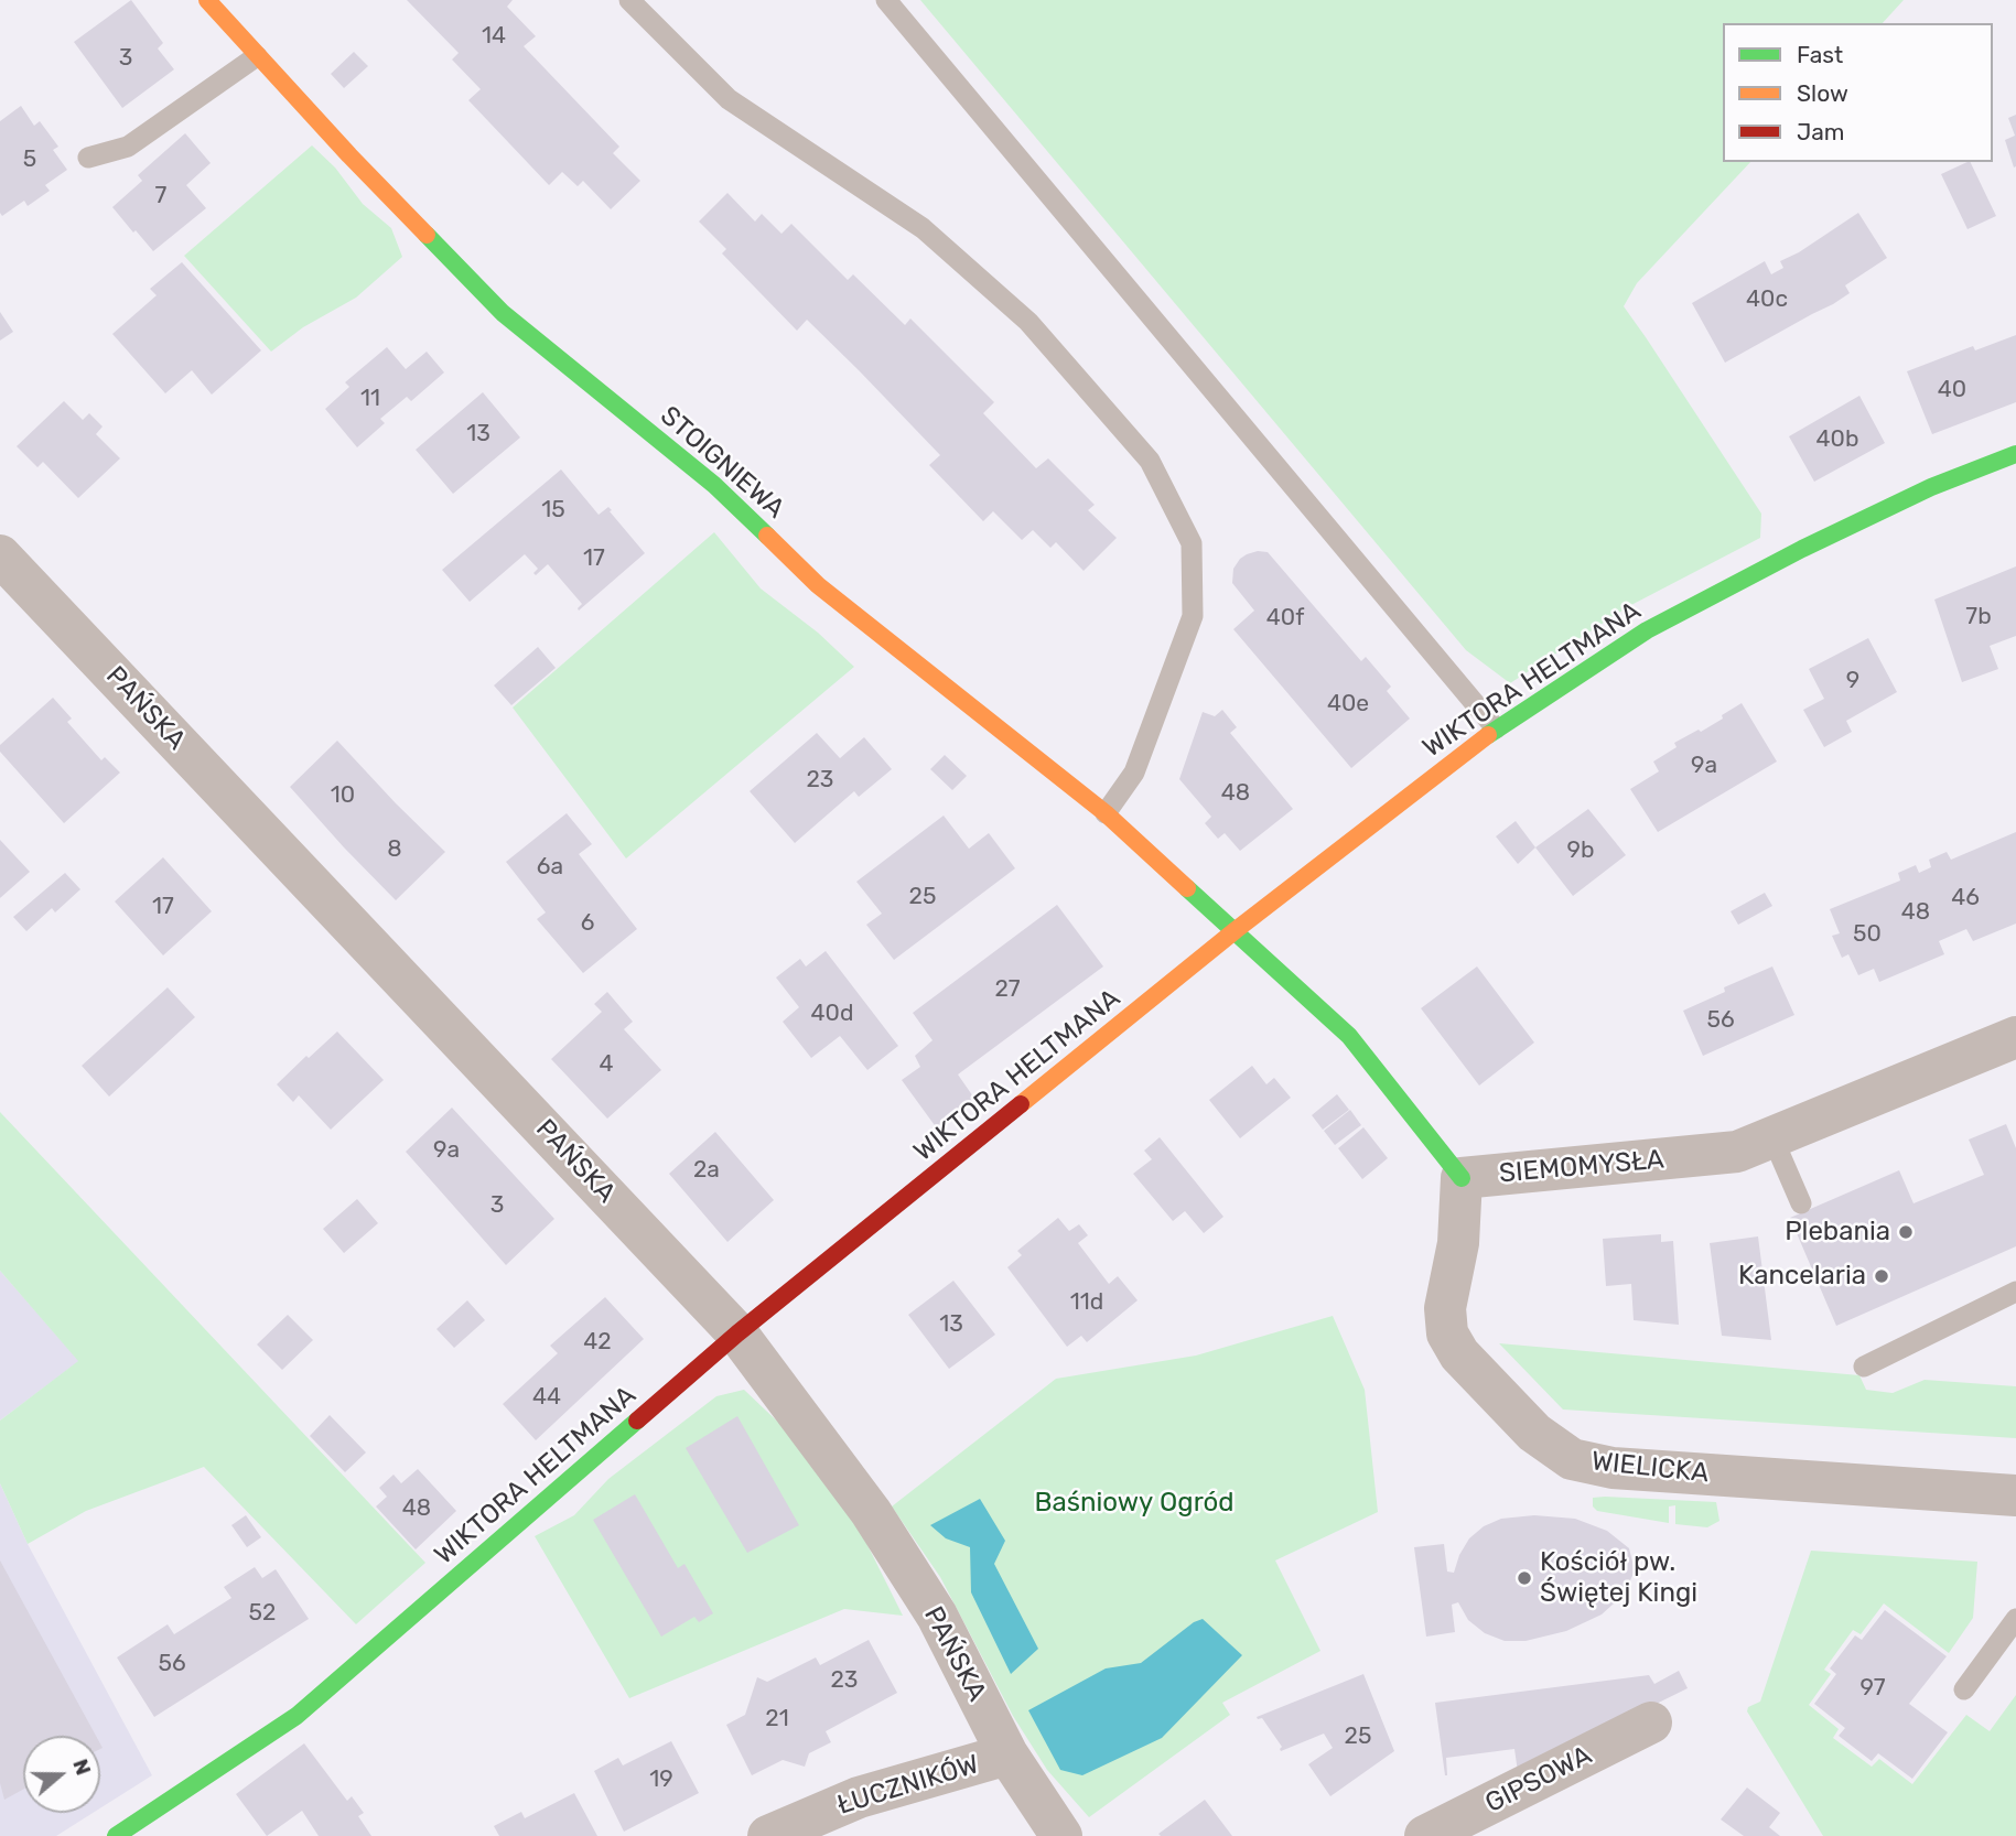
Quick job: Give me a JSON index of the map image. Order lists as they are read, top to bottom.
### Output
{
  "streets": {
    "street": [
      "STOIGNIEWA",
      "WIKTORA HELTMANA",
      "PAŃSKA",
      "SIEMOMYSŁA",
      "WIELICKA",
      "GIPSOWA",
      "ŁUCZNIKÓW"
    ]
  },
  "crossings": [
    ["STOIGNIEWA", "WIKTORA HELTMANA"],
    ["STOIGNIEWA", "SIEMOMYSŁA"],
    ["WIKTORA HELTMANA", "PAŃSKA"],
    ["WIKTORA HELTMANA", "SIEMOMYSŁA"],
    ["PAŃSKA", "ŁUCZNIKÓW"],
    ["SIEMOMYSŁA", "WIELICKA"]
  ],
  "parks": ["Baśniowy Ogród"],
  "places": ["Plebania", "Kancelaria", "Kościół pw. Świętej Kingi"],
  "house_numbers": [
    "14",
    "3",
    "5",
    "7",
    "40c",
    "40",
    "11",
    "13",
    "40b",
    "15",
    "17",
    "7b",
    "40f",
    "9",
    "40e",
    "9a",
    "23",
    "48",
    "10",
    "8",
    "9b",
    "6a",
    "25",
    "46",
    "17",
    "48",
    "6",
    "50",
    "27",
    "40d",
    "56",
    "4",
    "9a",
    "2a",
    "3",
    "11d",
    "13",
    "42",
    "44",
    "48",
    "52",
    "56",
    "23",
    "97",
    "21",
    "25",
    "19"
  ],
  "legend": ["Fast", "Slow", "Jam"],
  "north": "right"
}
